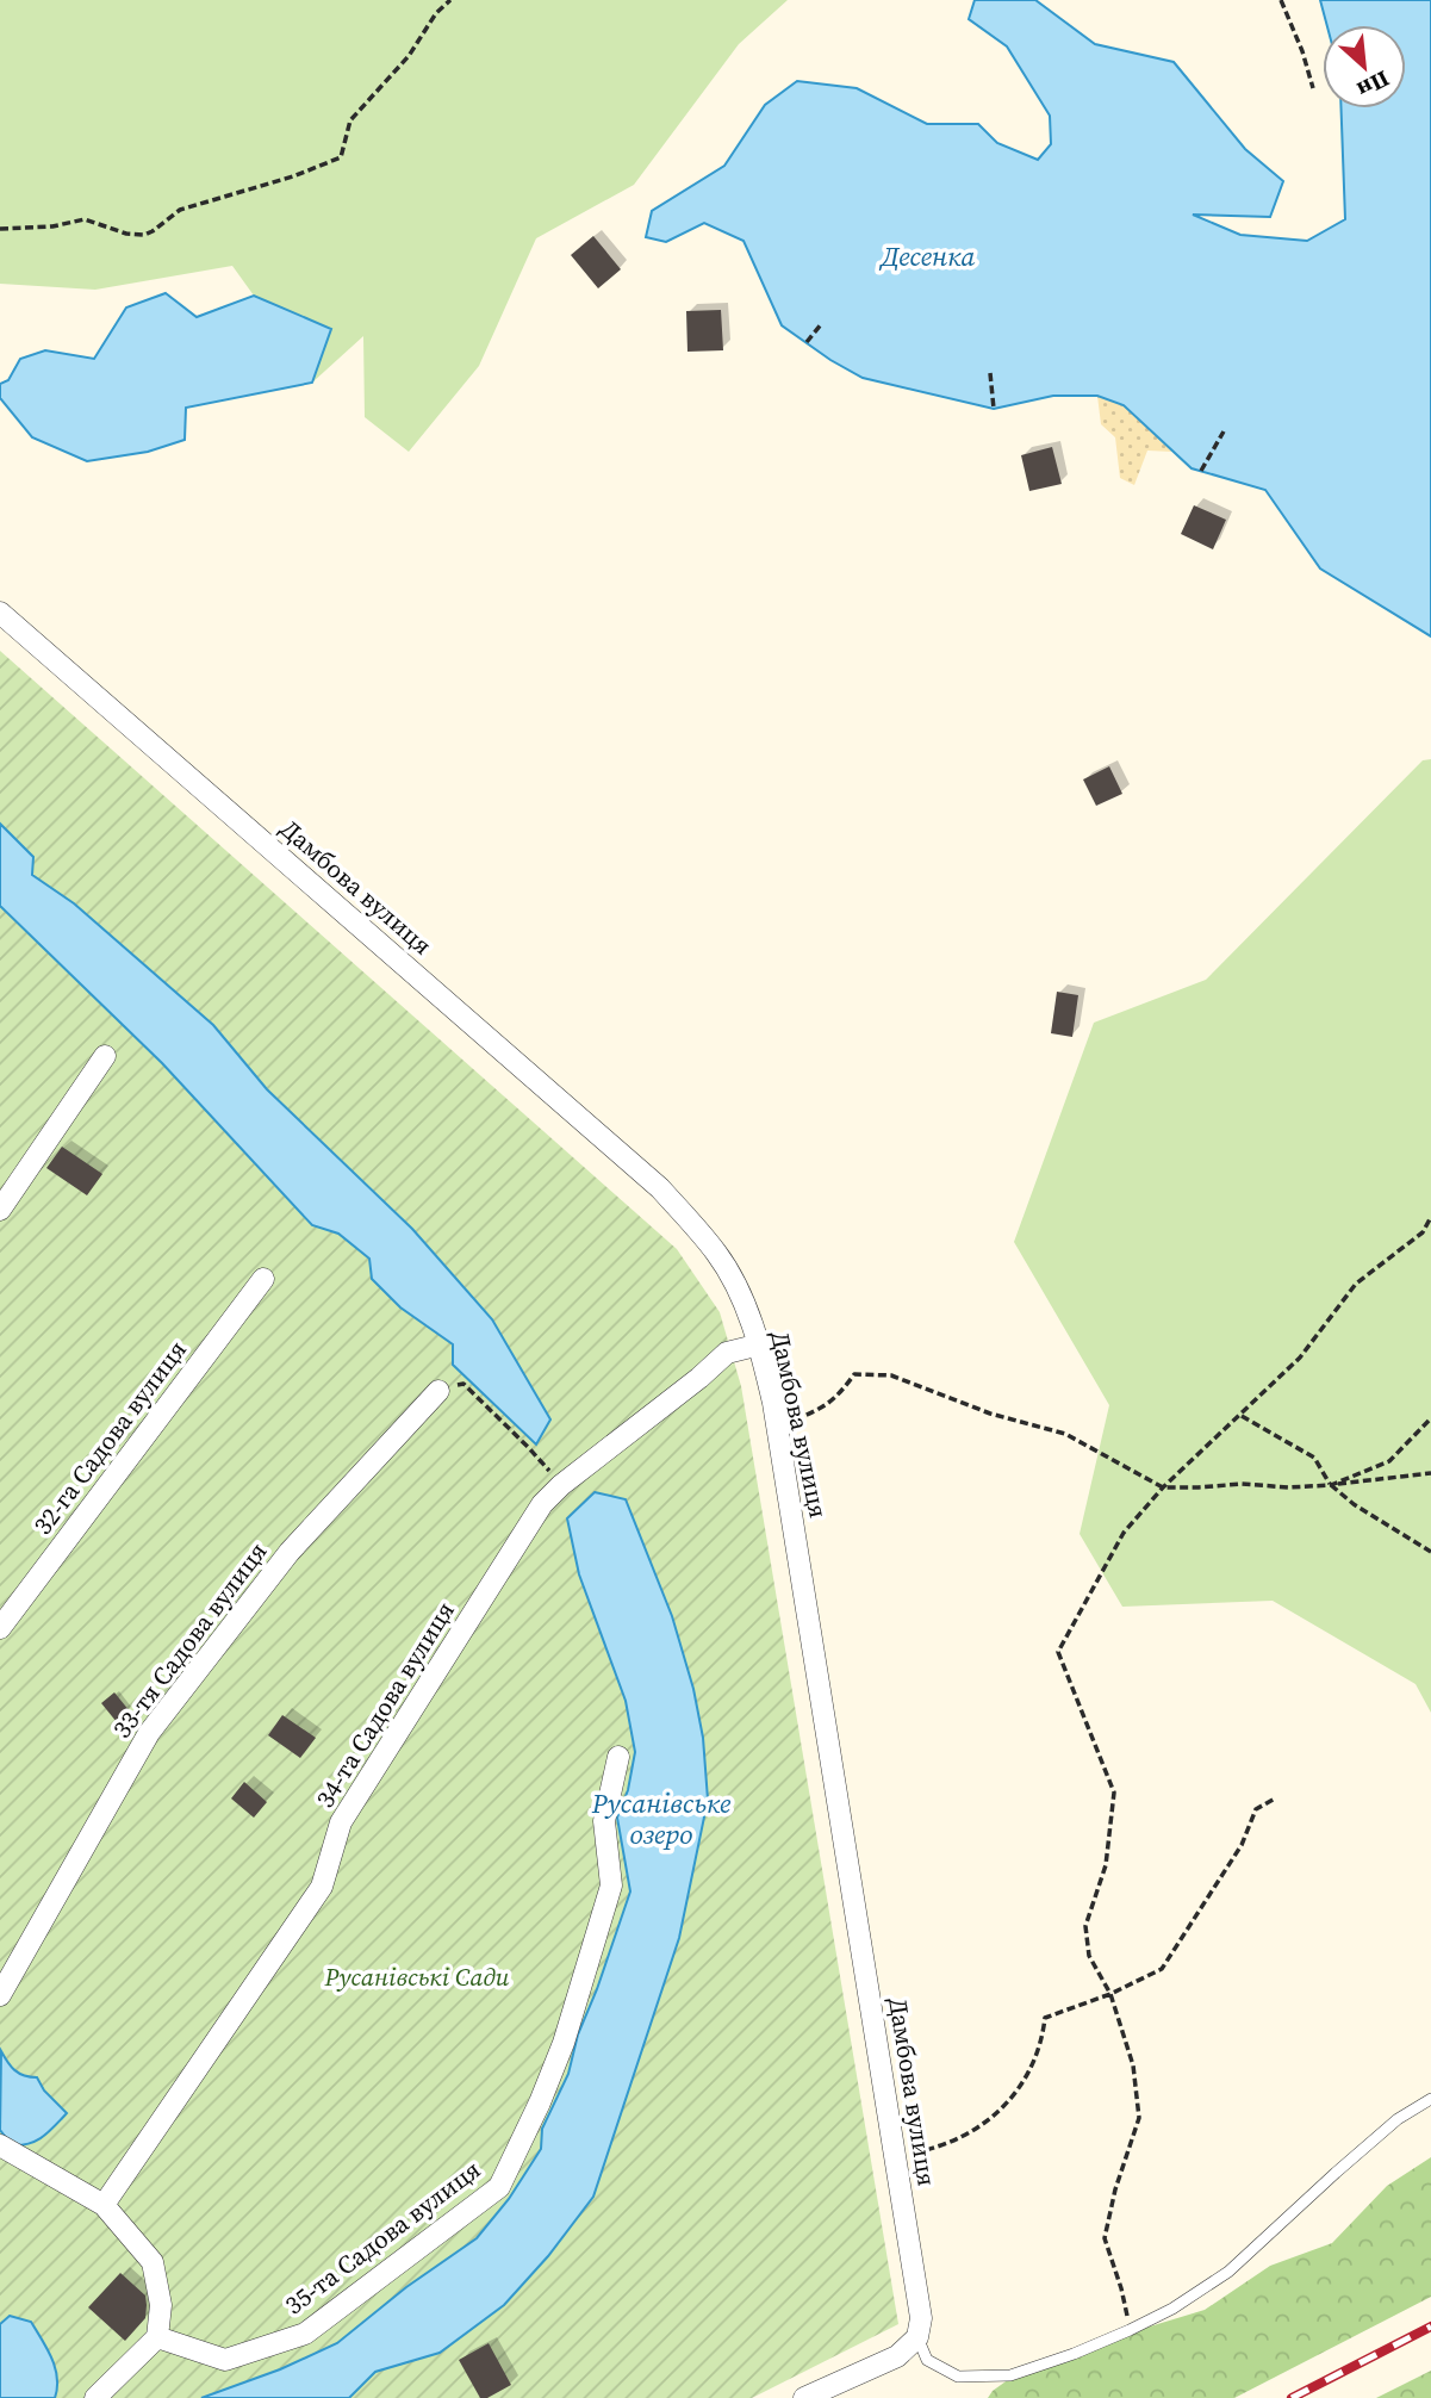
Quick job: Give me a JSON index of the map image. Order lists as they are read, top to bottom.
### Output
{
  "streets": {
    "street": [
      "Дамбова вулиця",
      "32-га Садова вулиця",
      "33-тя Садова вулиця",
      "34-та Садова вулиця",
      "35-та Садова вулиця"
    ]
  },
  "crossings": [
    ["Дамбова вулиця", "34-та Садова вулиця"]
  ],
  "water": ["Десенка", "Русанівське озеро"],
  "parks": ["Русанівські Сади"],
  "north": "bottom right"
}
